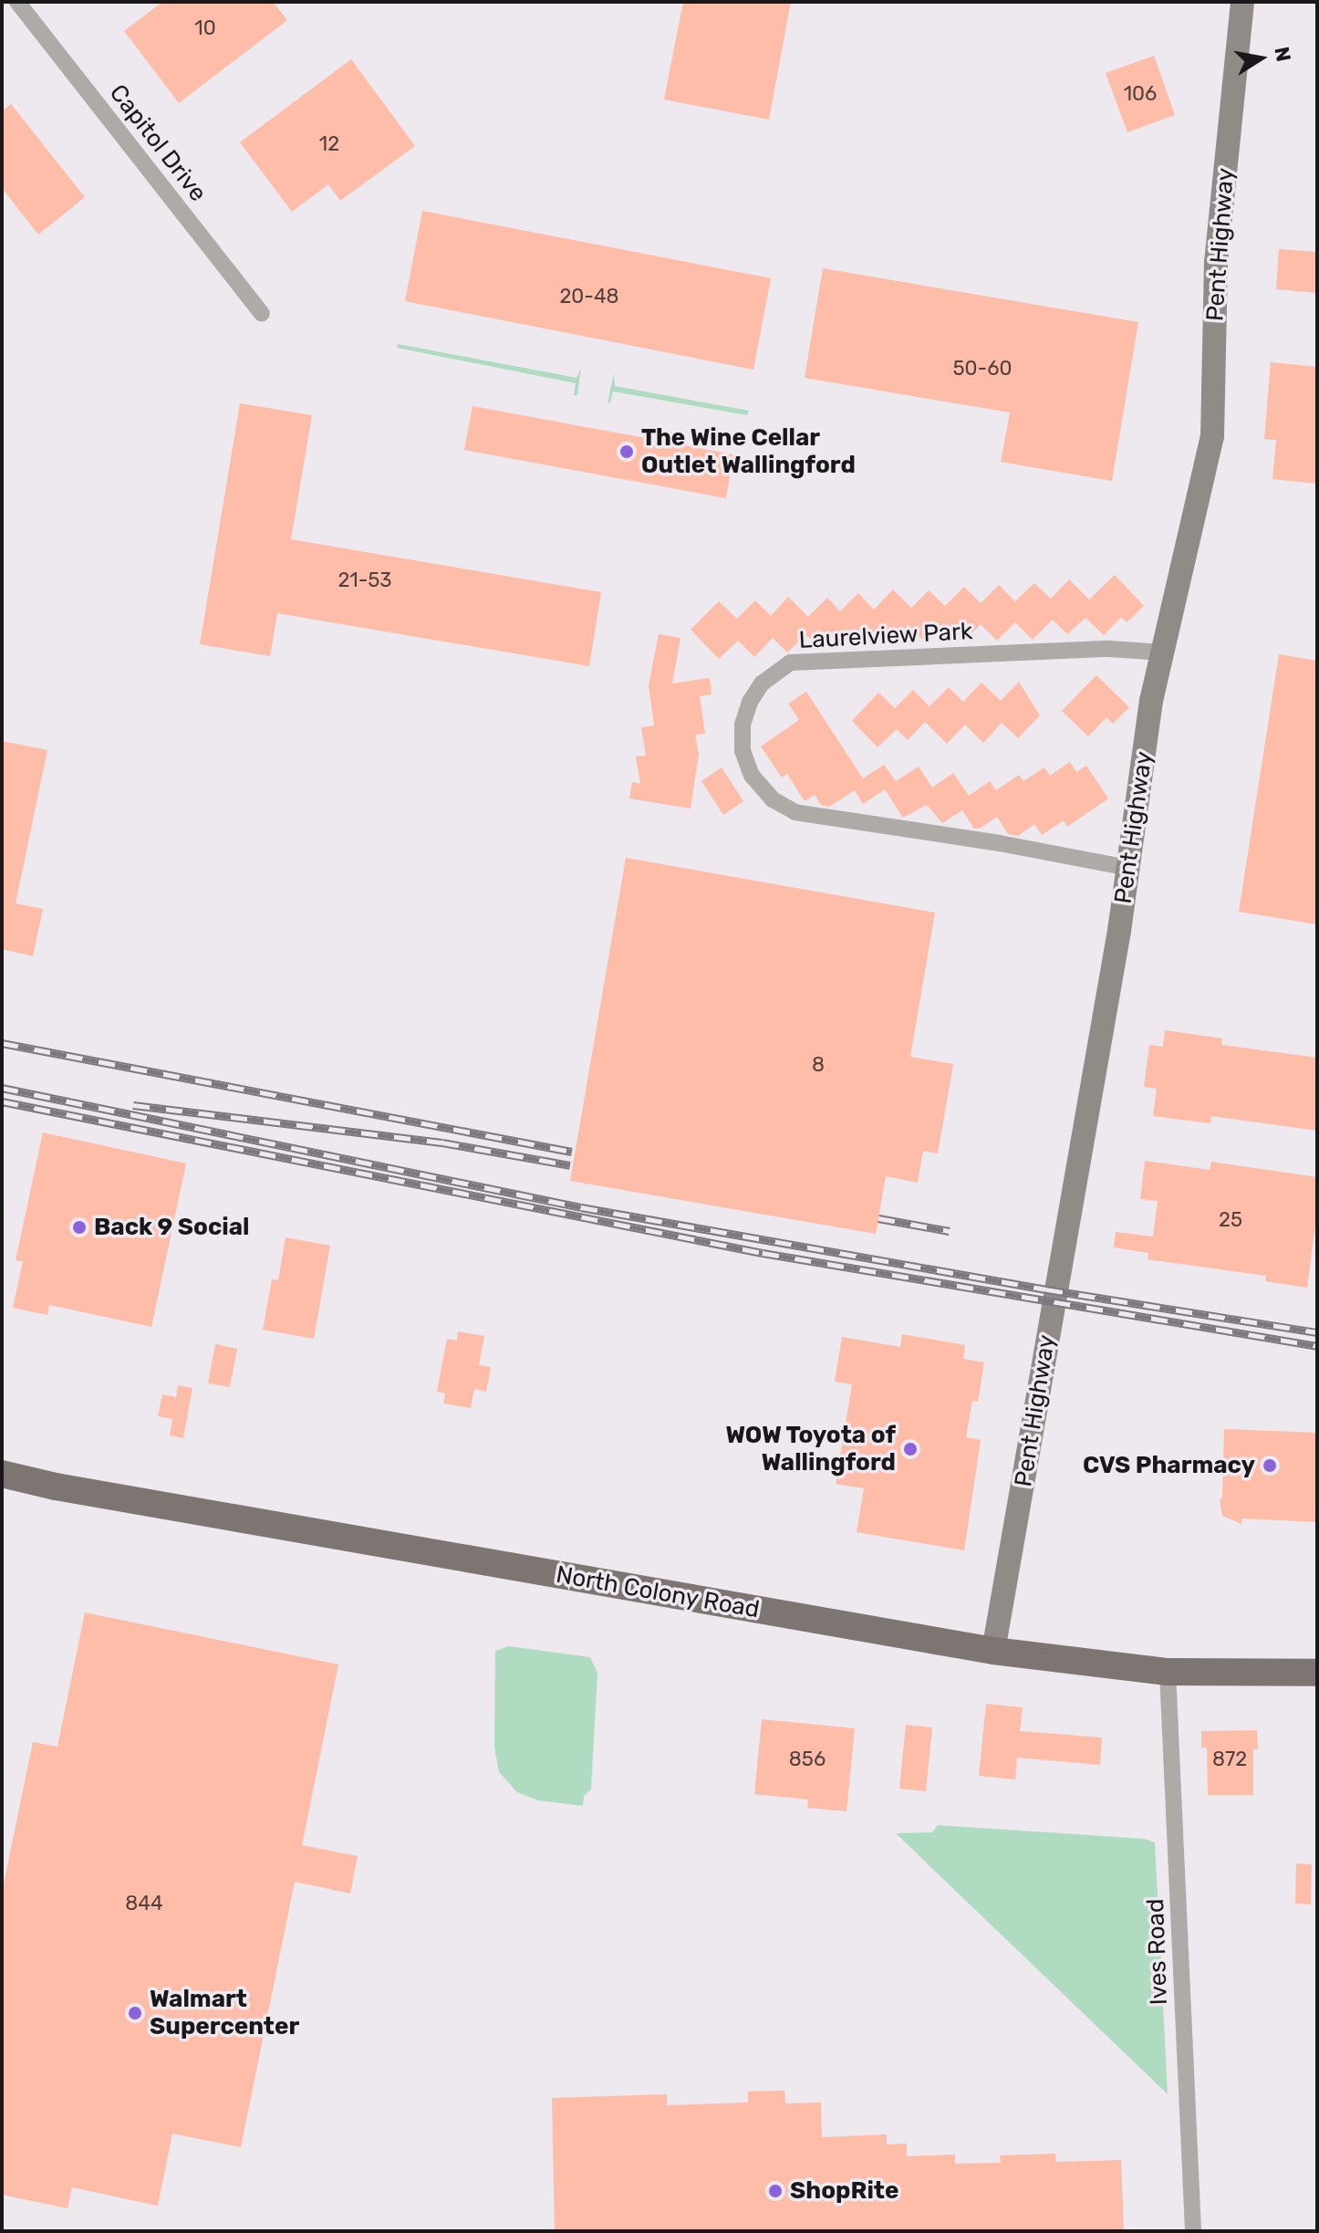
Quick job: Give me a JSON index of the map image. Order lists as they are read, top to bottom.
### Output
{
  "streets": {
    "main road": ["North Colony Road"],
    "street": [
      "Capitol Drive",
      "Pent Highway",
      "Laurelview Park",
      "Ives Road"
    ]
  },
  "crossings": [
    ["Pent Highway", "Laurelview Park"],
    ["Pent Highway", "North Colony Road"],
    ["North Colony Road", "Ives Road"]
  ],
  "places": [
    "The Wine Cellar Outlet Wallingford",
    "Back 9 Social",
    "WOW Toyota of Wallingford",
    "CVS Pharmacy",
    "Walmart Supercenter",
    "ShopRite"
  ],
  "house_numbers": [
    "10",
    "106",
    "12",
    "20-48",
    "50-60",
    "21-53",
    "8",
    "25",
    "856",
    "872",
    "844"
  ],
  "north": "right"
}
